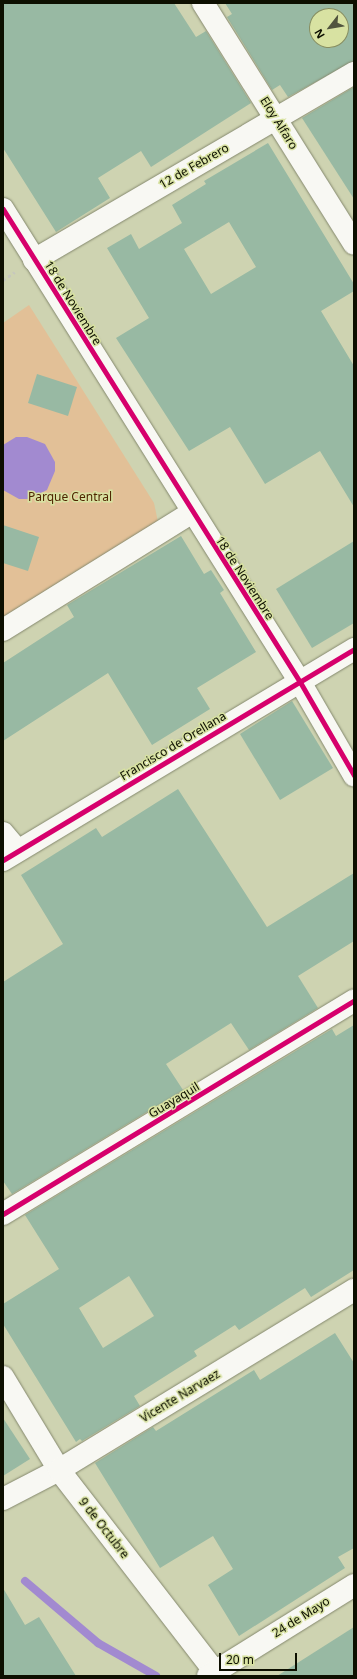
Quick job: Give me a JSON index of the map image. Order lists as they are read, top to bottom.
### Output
{
  "streets": {
    "street": [
      "Eloy Alfaro",
      "12 de Febrero",
      "18 de Noviembre",
      "Francisco de Orellana",
      "Guayaquil",
      "Vicente Narvaez",
      "9 de Octubre",
      "24 de Mayo"
    ]
  },
  "crossings": [
    ["Eloy Alfaro", "12 de Febrero"],
    ["12 de Febrero", "18 de Noviembre"],
    ["18 de Noviembre", "Francisco de Orellana"],
    ["Vicente Narvaez", "9 de Octubre"],
    ["9 de Octubre", "24 de Mayo"]
  ],
  "parks": ["Parque Central"],
  "scale_bar": "20 m",
  "north": "bottom left"
}
